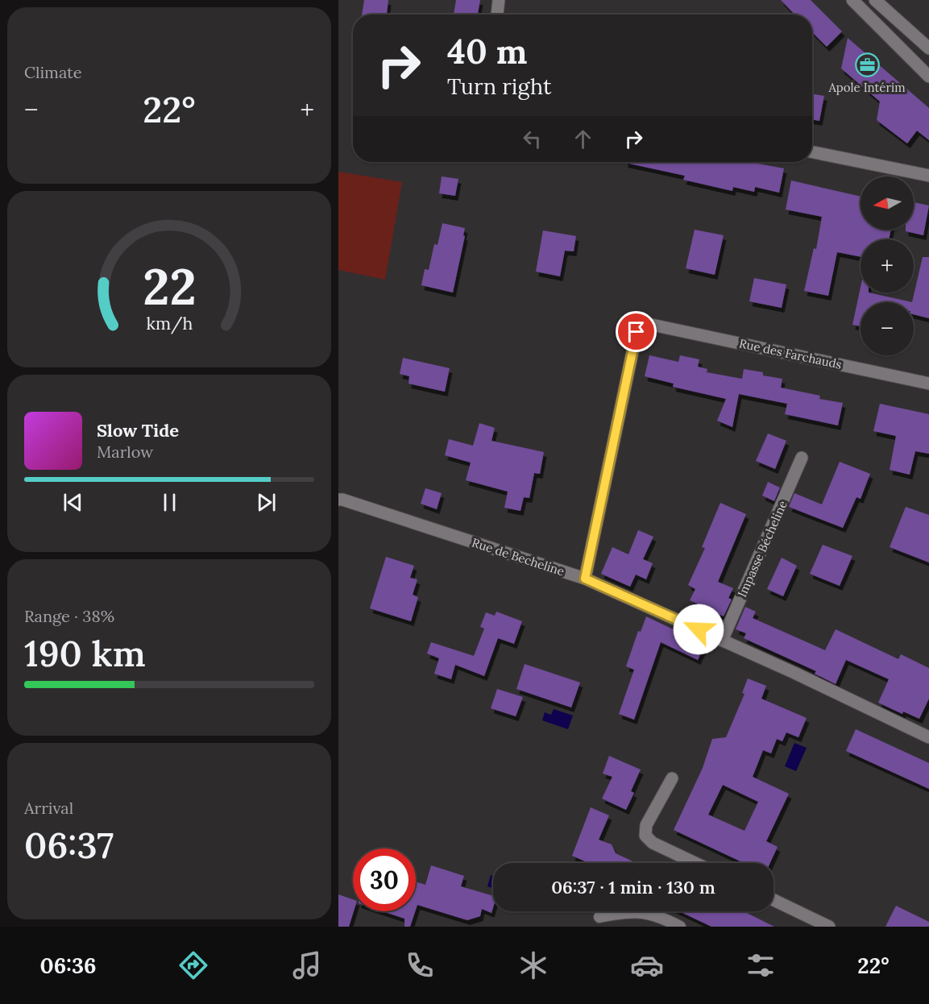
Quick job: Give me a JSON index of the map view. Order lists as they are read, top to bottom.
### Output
{
  "streets": {
    "street": ["Rue des Farchauds", "Impasse Bécheline", "Rue de Becheline"]
  },
  "crossings": [
    ["Impasse Bécheline", "Rue de Becheline"]
  ],
  "places": {
    "office": ["Apole Intérim"]
  },
  "north": "left",
  "page": {
    "tile": [
      "Climate",
      ["Range · 38%", "190 km"],
      ["Arrival", "06:37"]
    ],
    "turn": ["40 m", "Turn right"],
    "heat": ["−", "22°", "+"],
    "map_buttons": ["+", "−"],
    "song": ["Slow Tide", "Marlow"],
    "limit": "30",
    "trip": "06:37 · 1 min · 130 m",
    "tabs": ["06:36", "22°"],
    "gauge": ["22", "km/h"]
  }
}
